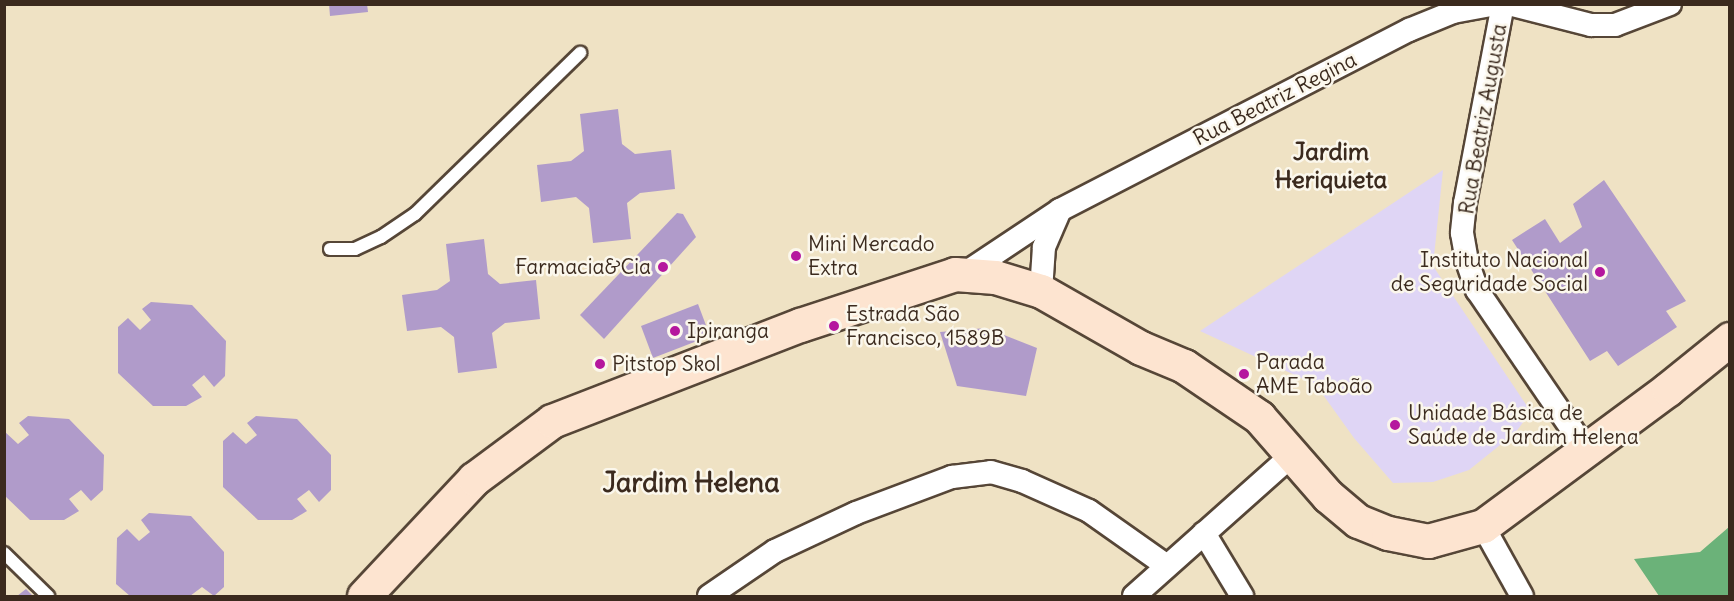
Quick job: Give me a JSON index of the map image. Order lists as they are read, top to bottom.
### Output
{
  "streets": {
    "street": ["Rua Beatriz Regina", "Rua Beatriz Augusta"]
  },
  "districts": ["Jardim Heriquieta", "Jardim Helena"],
  "places": [
    "Mini Mercado Extra",
    "Farmacia&Cia",
    "Instituto Nacional de Seguridade Social",
    "Estrada São Francisco, 1589B",
    "Ipiranga",
    "Pitstop Skol",
    "Parada AME Taboão",
    "Unidade Básica de Saúde de Jardim Helena"
  ]
}
